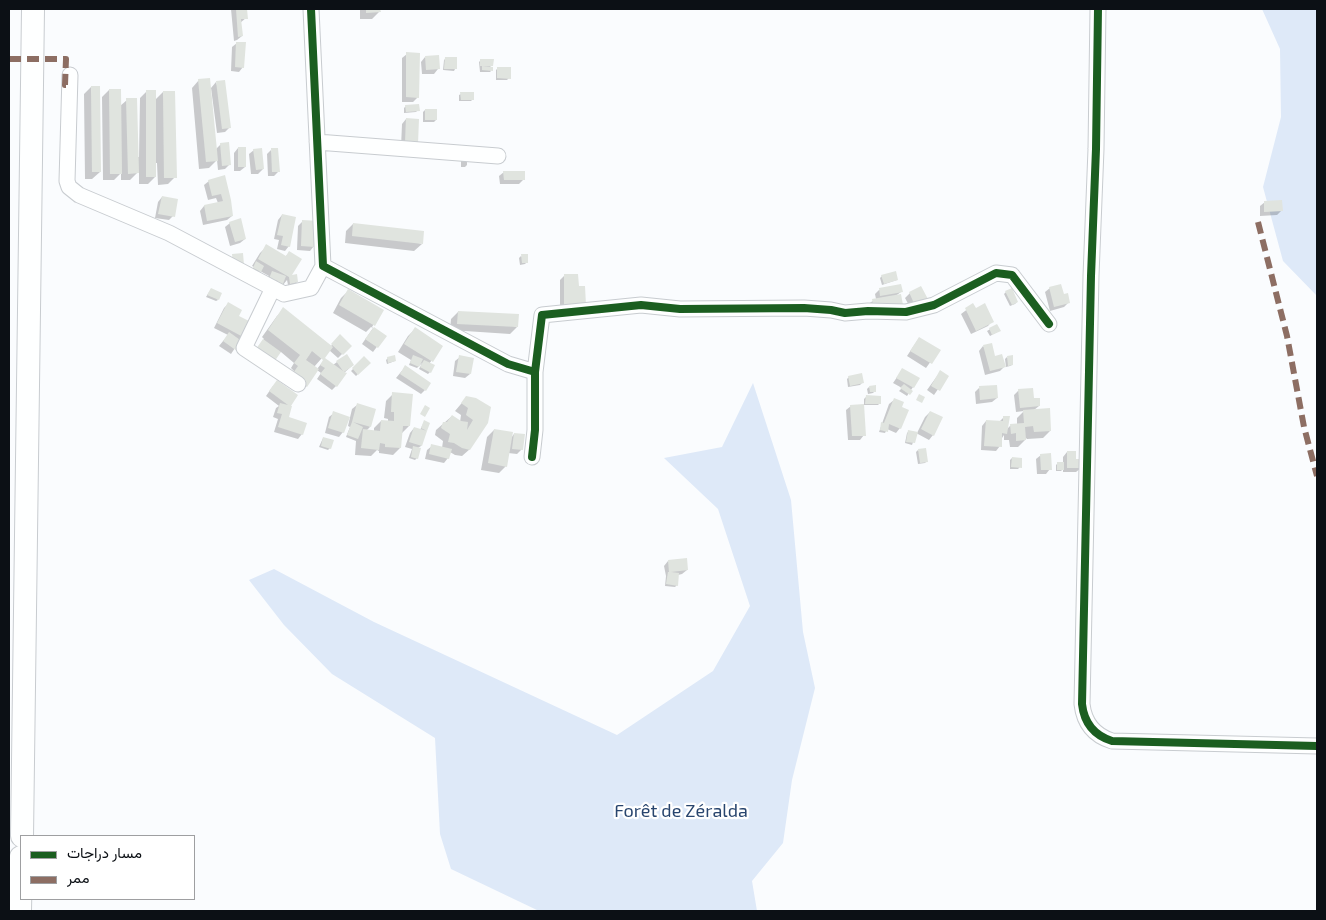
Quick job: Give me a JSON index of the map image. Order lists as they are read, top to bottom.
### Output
{
  "parks": ["Forêt de Zéralda"],
  "legend": ["مسار دراجات", "ممر"]
}
